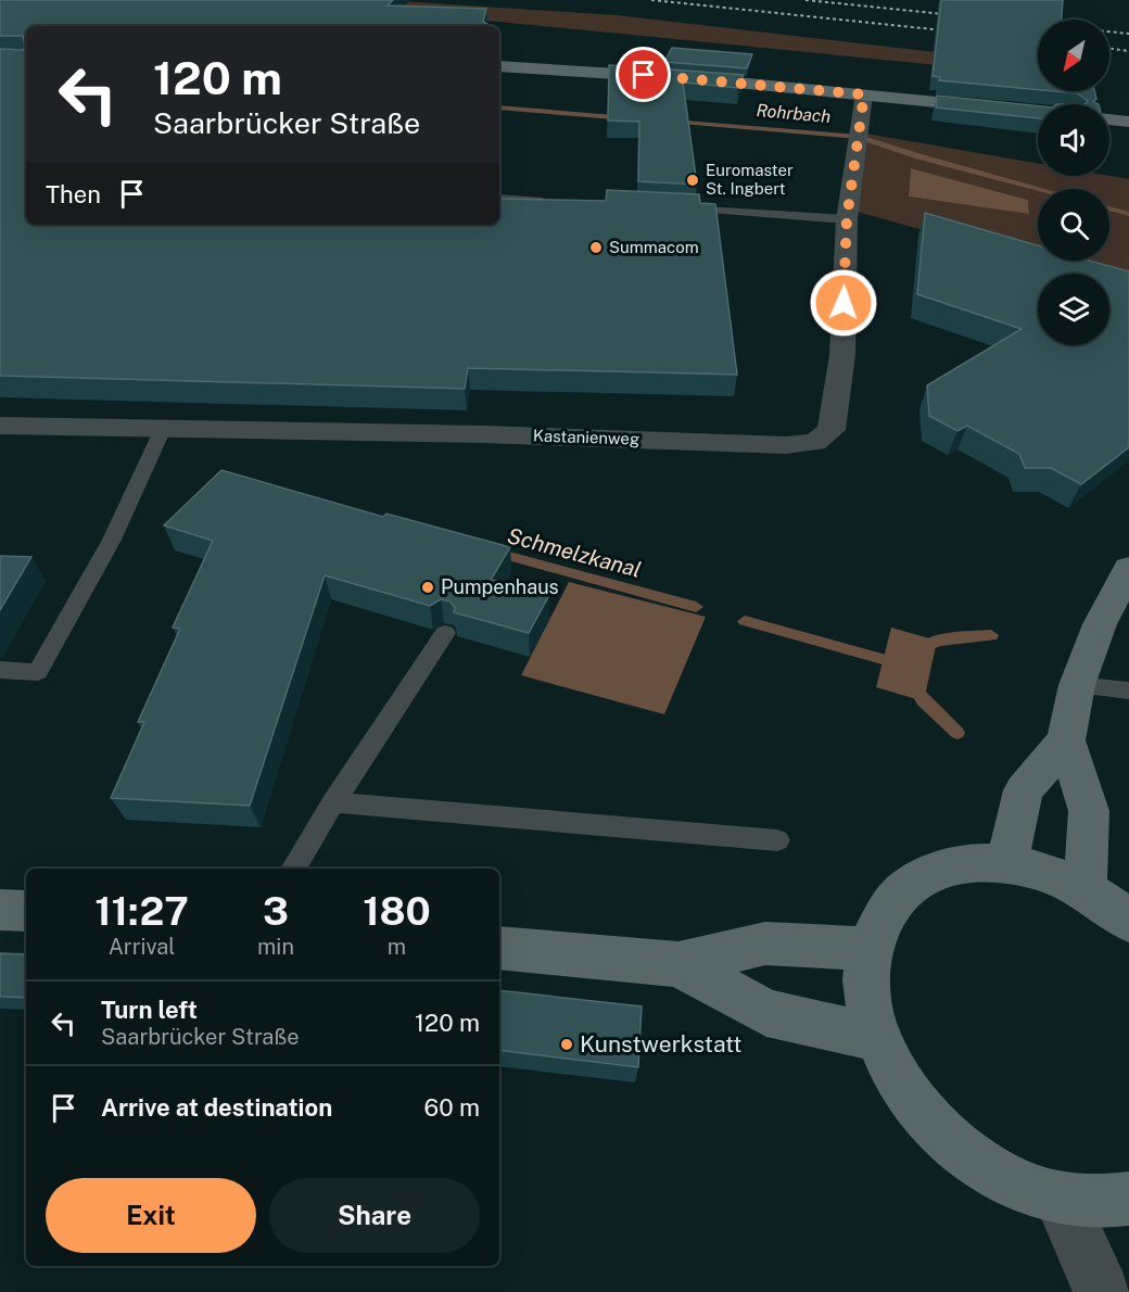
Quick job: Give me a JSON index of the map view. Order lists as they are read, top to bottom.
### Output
{
  "streets": {
    "street": ["Kastanienweg"]
  },
  "water": ["Rohrbach", "Schmelzkanal"],
  "places": [
    "Euromaster St. Ingbert",
    "Summacom",
    "Pumpenhaus",
    "Kunstwerkstatt"
  ],
  "north": "bottom left",
  "page": {
    "turn": ["120 m", "Saarbrücker Straße"],
    "then": "Then",
    "eta": [
      "11:27",
      "Arrival",
      "3",
      "min",
      "180",
      "m"
    ],
    "list": [
      {
        "name": "Turn left",
        "note": "Saarbrücker Straße",
        "value": "120 m"
      },
      {
        "name": "Arrive at destination",
        "value": "60 m"
      }
    ],
    "buttons": ["Exit", "Share"]
  }
}
